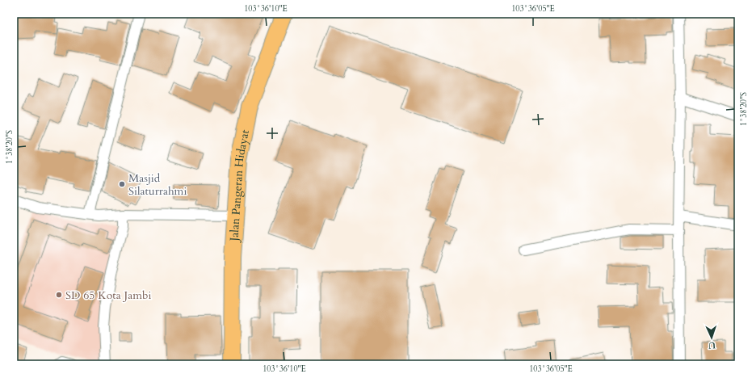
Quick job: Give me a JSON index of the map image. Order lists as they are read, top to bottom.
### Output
{
  "streets": {
    "highway": ["Jalan Pangeran Hidayat"]
  },
  "places": ["Masjid Silaturrahmi", "SD 65 Kota Jambi"],
  "north": "bottom",
  "coordinates": ["103°36'10\"E", "103°36'05\"E", "1°38'20\"S"]
}
